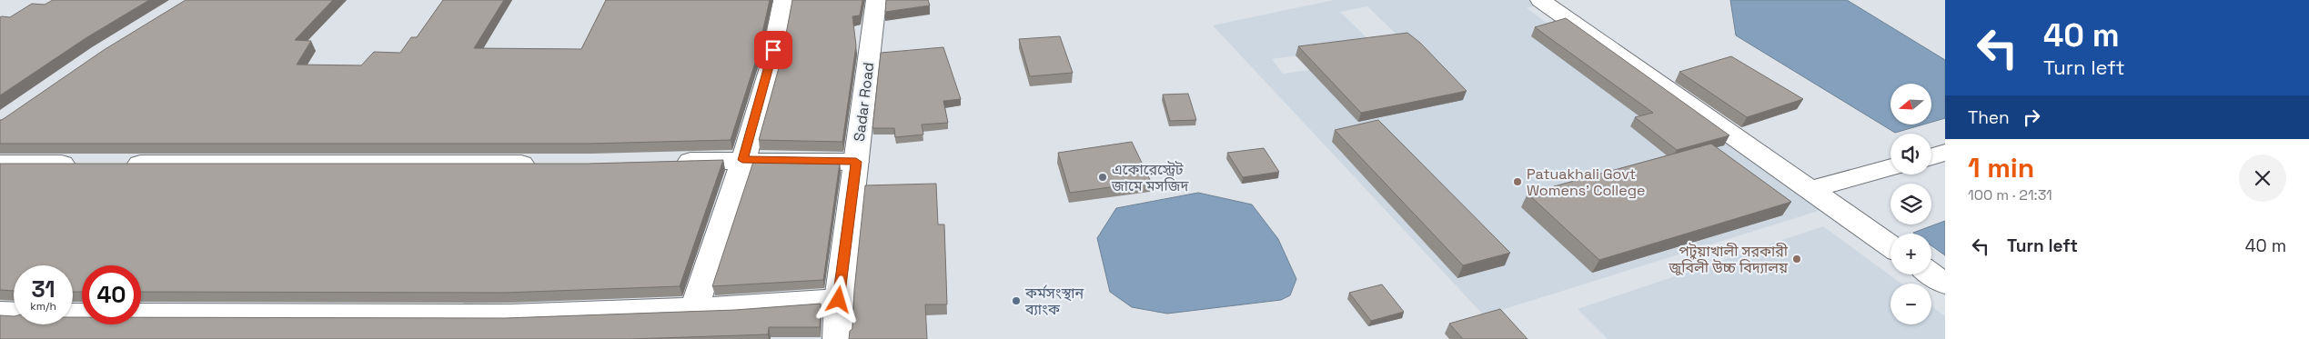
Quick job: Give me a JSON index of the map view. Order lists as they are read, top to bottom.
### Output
{
  "streets": {
    "street": ["Sadar Road"]
  },
  "places": [
    "একোরেস্ট্রেট জামে মসজিদ",
    "Patuakhali Govt Womens' College",
    "পটুয়াখালী সরকারী জুবিলী উচ্চ বিদ্যালয়",
    "কর্মসংস্থান ব্যাংক"
  ],
  "north": "left",
  "page": {
    "turn": ["40 m", "Turn left"],
    "map_buttons": ["+", "−"],
    "then": "Then",
    "heading": ["1 min", "100 m · 21:31"],
    "list": [
      {
        "name": "Turn left",
        "value": "40 m"
      }
    ],
    "speed": "31 km/h",
    "limit": "40"
  }
}
